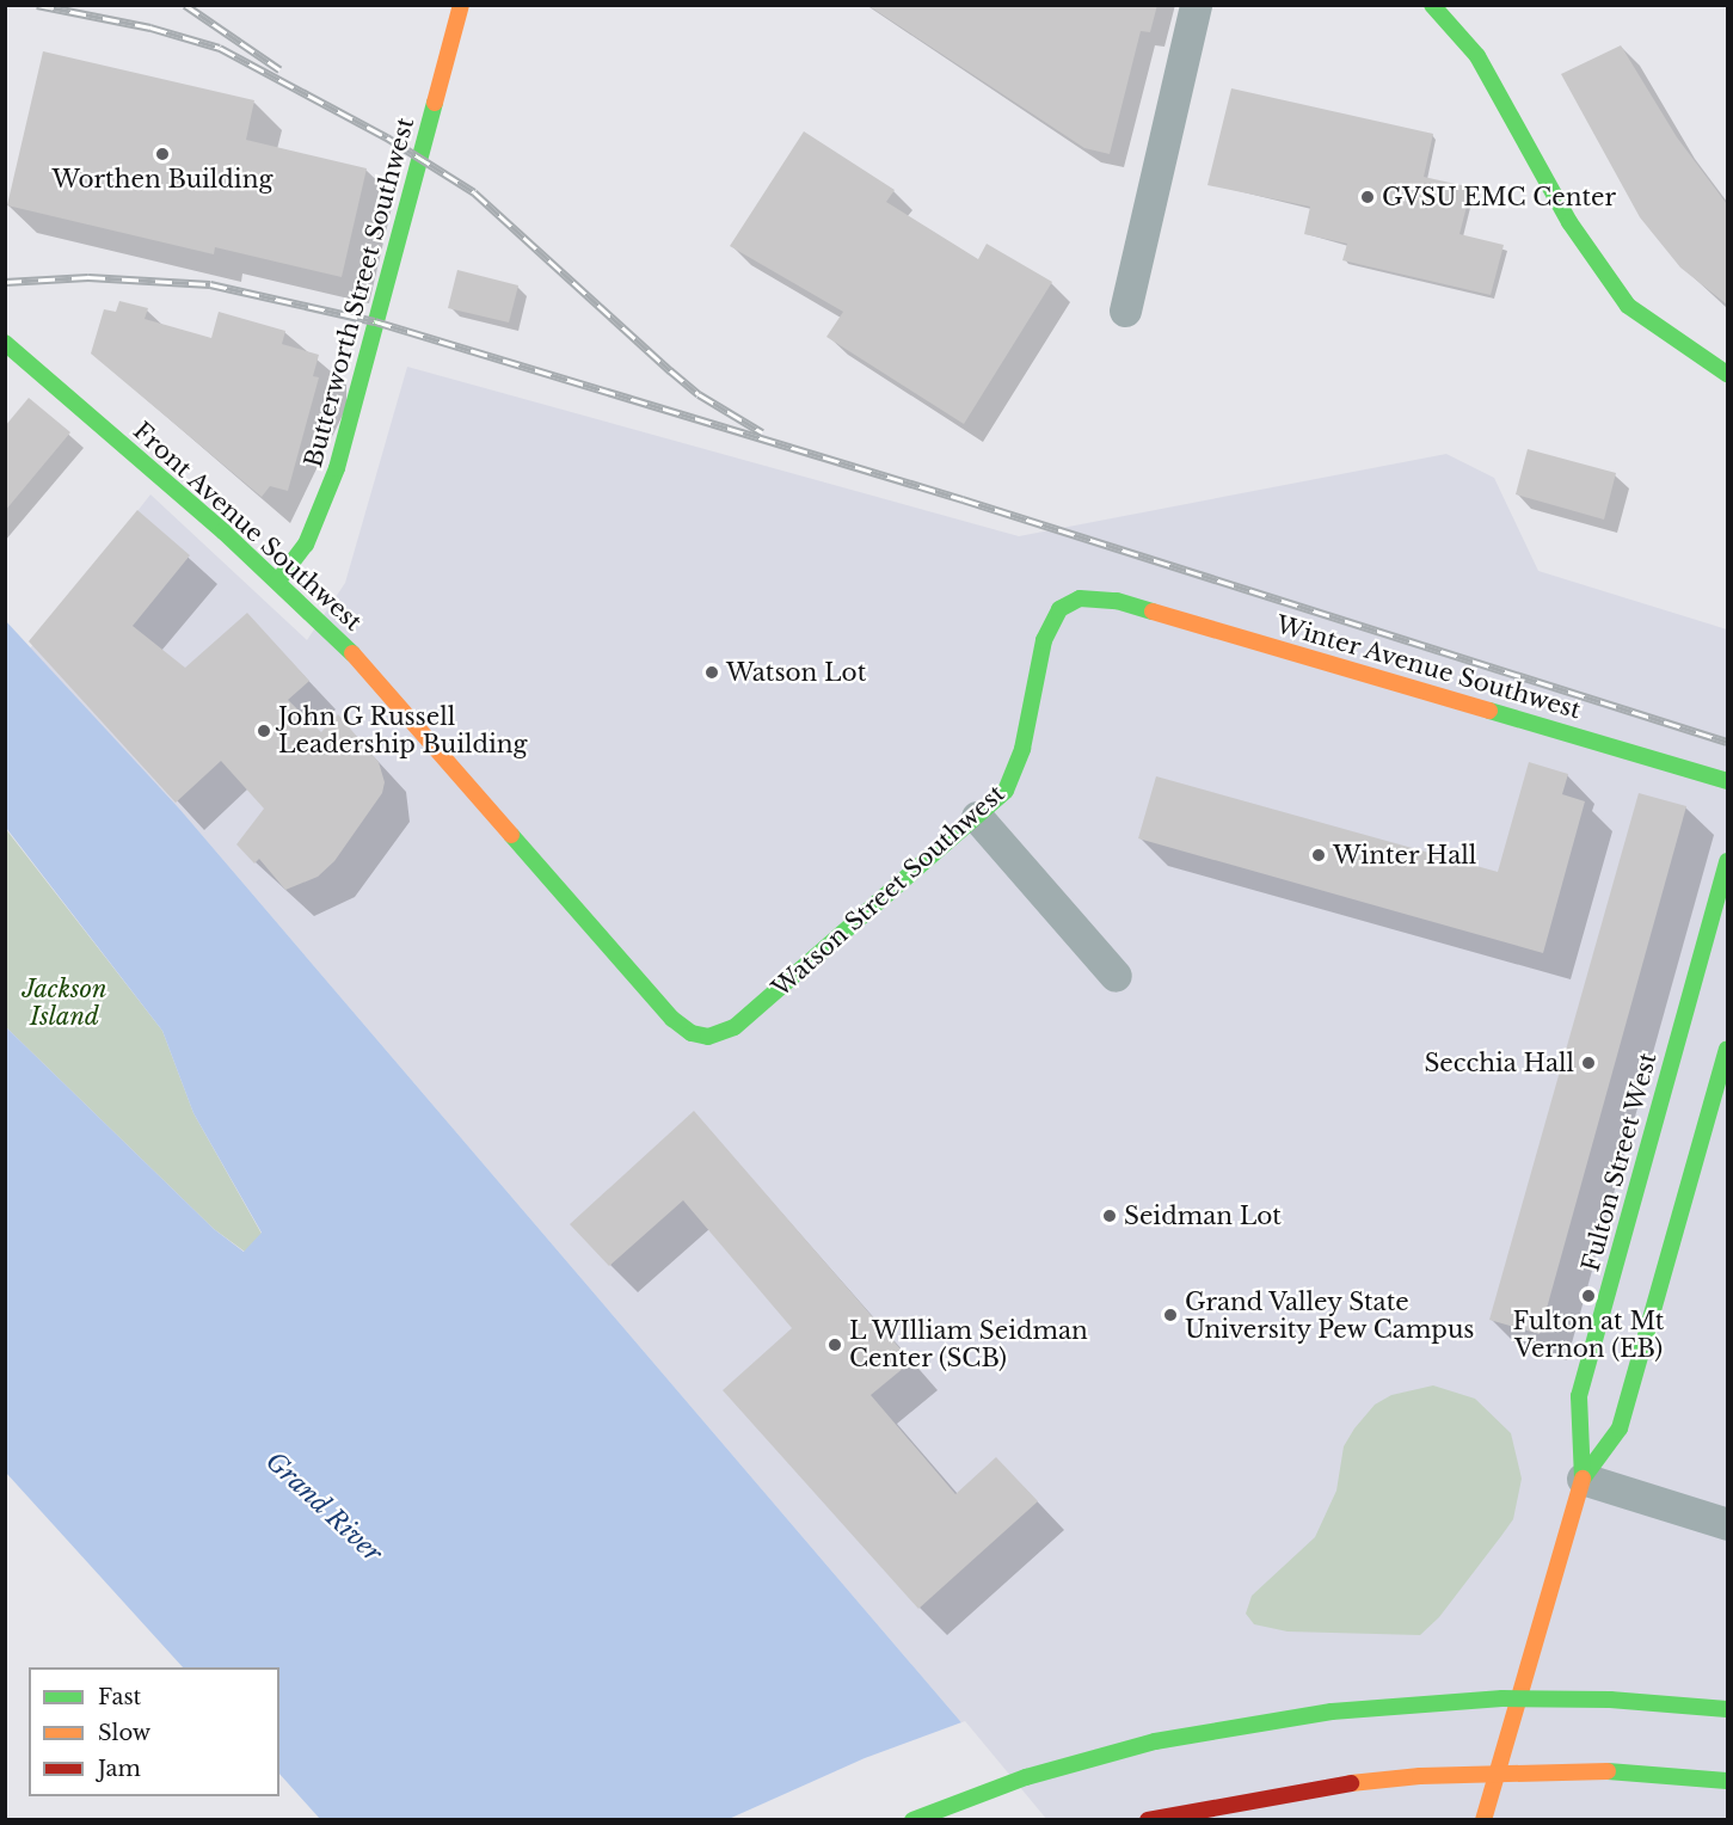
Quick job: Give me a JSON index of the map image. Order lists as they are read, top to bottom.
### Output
{
  "streets": {
    "main road": [
      "Butterworth Street Southwest",
      "Front Avenue Southwest",
      "Winter Avenue Southwest",
      "Watson Street Southwest",
      "Fulton Street West"
    ]
  },
  "crossings": [
    ["Butterworth Street Southwest", "Front Avenue Southwest"],
    ["Front Avenue Southwest", "Watson Street Southwest"],
    ["Winter Avenue Southwest", "Watson Street Southwest"]
  ],
  "water": ["Grand River"],
  "parks": ["Jackson Island"],
  "places": [
    "Worthen Building",
    "GVSU EMC Center",
    "Watson Lot",
    "John G Russell Leadership Building",
    "Winter Hall",
    "Secchia Hall",
    "Seidman Lot",
    "Fulton at Mt Vernon (EB)",
    "Grand Valley State University Pew Campus",
    "L WIlliam Seidman Center (SCB)"
  ],
  "legend": ["Fast", "Slow", "Jam"]
}
